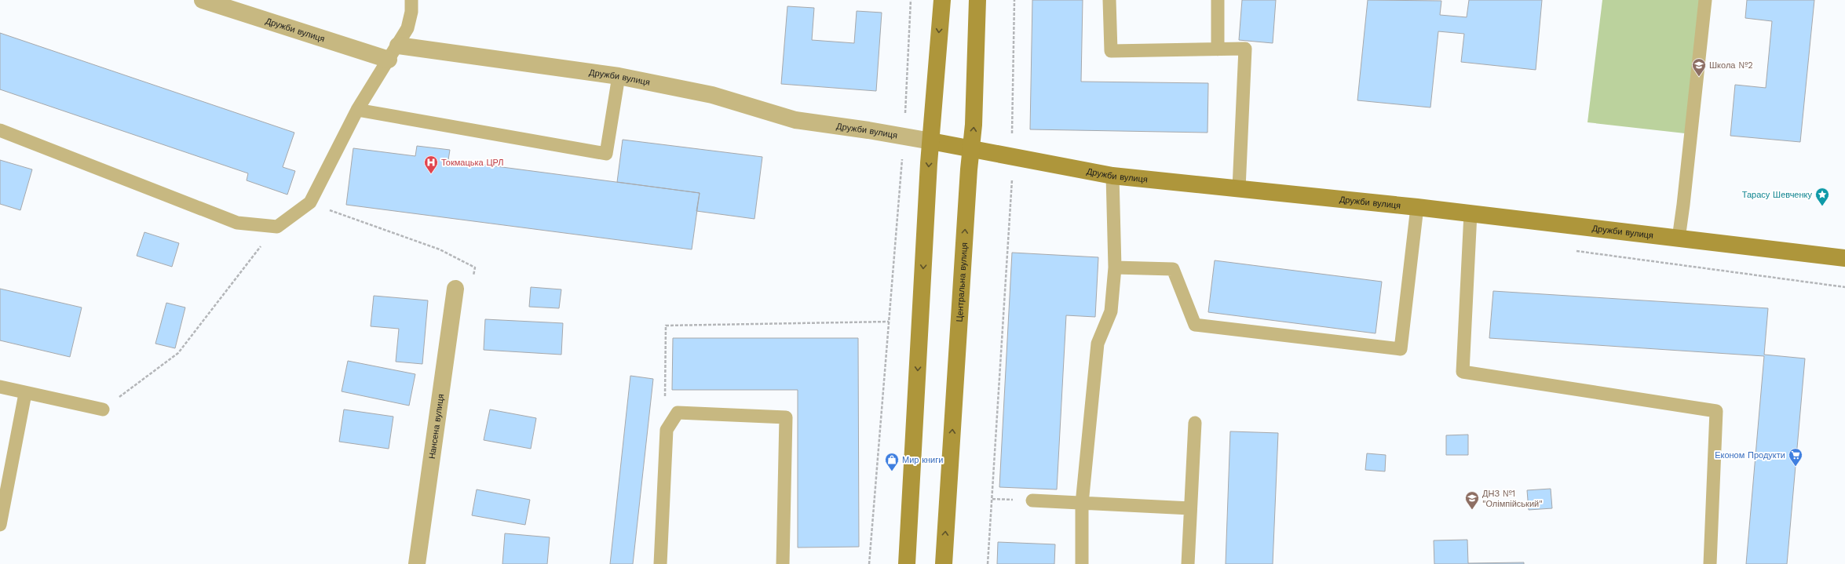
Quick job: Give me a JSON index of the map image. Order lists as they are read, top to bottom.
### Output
{
  "streets": {
    "street": ["Дружби вулиця", "Центральна вулиця", "Нансена вулиця"]
  },
  "crossings": [
    ["Дружби вулиця", "Центральна вулиця"]
  ],
  "places": {
    "school or university": ["Школа №2", "ДНЗ №1 \"Олімпійський\""],
    "hospital": ["Токмацька ЦРЛ"],
    "place": ["Тарасу Шевченку"],
    "supermarket": ["Економ Продукти"],
    "shop": ["Мир книги"]
  }
}
